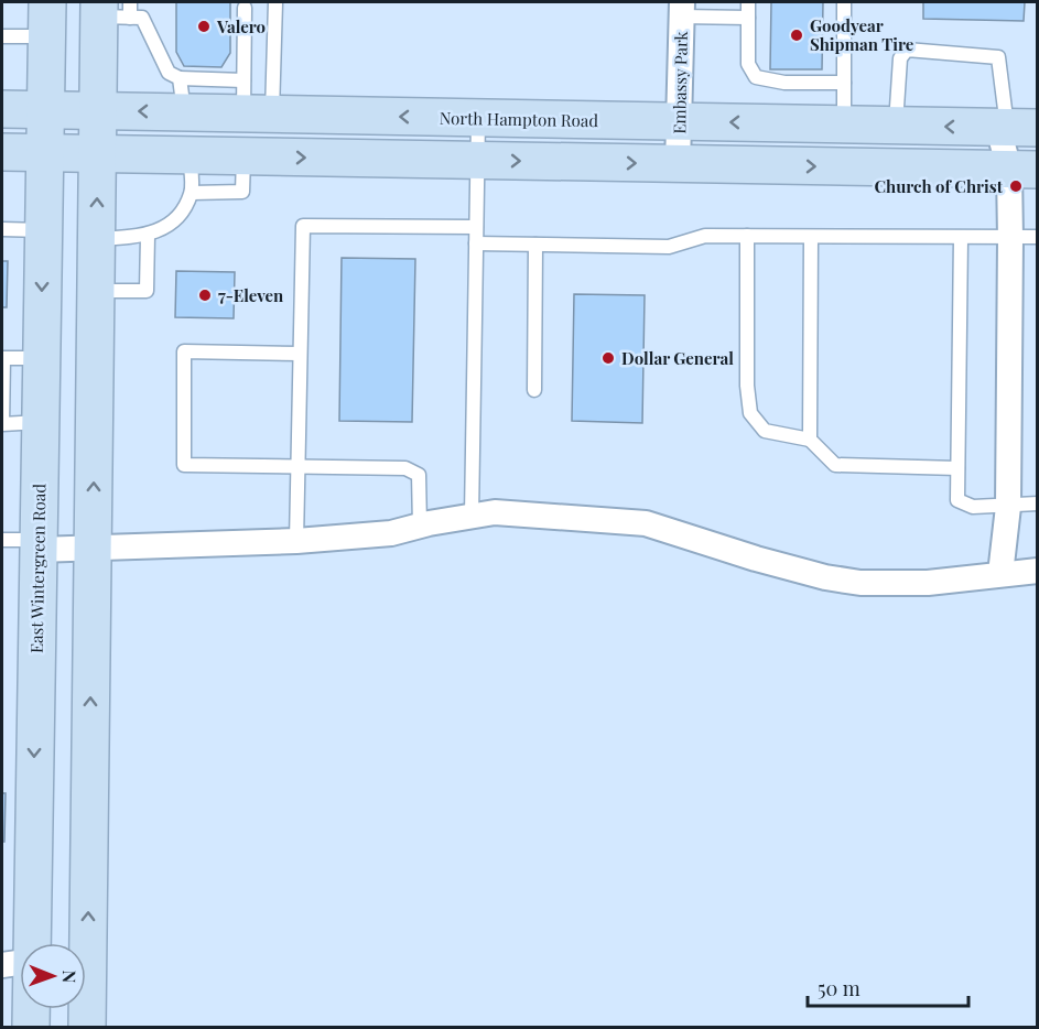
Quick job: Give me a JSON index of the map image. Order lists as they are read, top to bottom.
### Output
{
  "streets": {
    "main road": ["North Hampton Road", "East Wintergreen Road"],
    "street": ["Embassy Park"]
  },
  "crossings": [
    ["Embassy Park", "North Hampton Road"],
    ["North Hampton Road", "East Wintergreen Road"]
  ],
  "places": [
    "Valero",
    "Goodyear Shipman Tire",
    "Church of Christ",
    "7-Eleven",
    "Dollar General"
  ],
  "scale_bar": "50 m",
  "north": "right"
}
